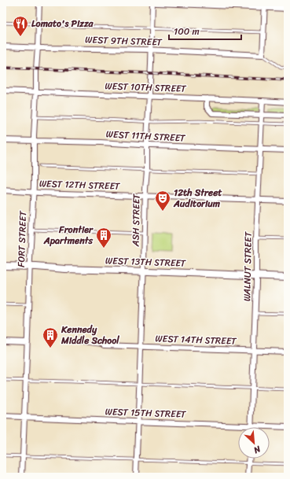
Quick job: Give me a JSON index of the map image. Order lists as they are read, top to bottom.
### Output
{
  "streets": {
    "street": [
      "WEST 9TH STREET",
      "WEST 10TH STREET",
      "WEST 11TH STREET",
      "WEST 12TH STREET",
      "ASH STREET",
      "FORT STREET",
      "WEST 13TH STREET",
      "WALNUT STREET",
      "WEST 14TH STREET",
      "WEST 15TH STREET"
    ]
  },
  "crossings": [
    ["WEST 9TH STREET", "ASH STREET"],
    ["WEST 9TH STREET", "FORT STREET"],
    ["WEST 10TH STREET", "ASH STREET"],
    ["WEST 10TH STREET", "FORT STREET"],
    ["WEST 10TH STREET", "WALNUT STREET"],
    ["WEST 11TH STREET", "ASH STREET"],
    ["WEST 11TH STREET", "FORT STREET"],
    ["WEST 11TH STREET", "WALNUT STREET"],
    ["WEST 12TH STREET", "ASH STREET"],
    ["WEST 12TH STREET", "FORT STREET"],
    ["WEST 12TH STREET", "WALNUT STREET"],
    ["ASH STREET", "WEST 13TH STREET"],
    ["ASH STREET", "WEST 14TH STREET"],
    ["ASH STREET", "WEST 15TH STREET"],
    ["FORT STREET", "WEST 13TH STREET"],
    ["FORT STREET", "WEST 15TH STREET"],
    ["WEST 13TH STREET", "WALNUT STREET"],
    ["WALNUT STREET", "WEST 14TH STREET"],
    ["WALNUT STREET", "WEST 15TH STREET"]
  ],
  "places": {
    "restaurant": ["Lomato's Pizza"],
    "theatre": ["12th Street Auditorium"],
    "building": ["Frontier Apartments", "Kennedy Middle School"]
  },
  "scale_bar": "100 m",
  "north": "bottom right"
}
